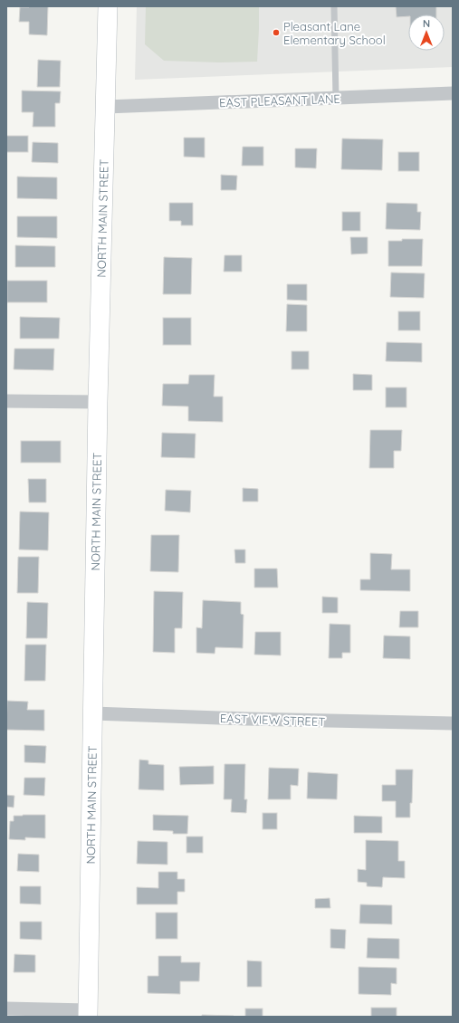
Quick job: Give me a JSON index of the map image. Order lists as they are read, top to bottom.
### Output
{
  "streets": {
    "street": ["EAST PLEASANT LANE", "NORTH MAIN STREET", "EAST VIEW STREET"]
  },
  "crossings": [
    ["EAST PLEASANT LANE", "NORTH MAIN STREET"],
    ["NORTH MAIN STREET", "EAST VIEW STREET"]
  ],
  "places": ["Pleasant Lane Elementary School"],
  "north": "top"
}
